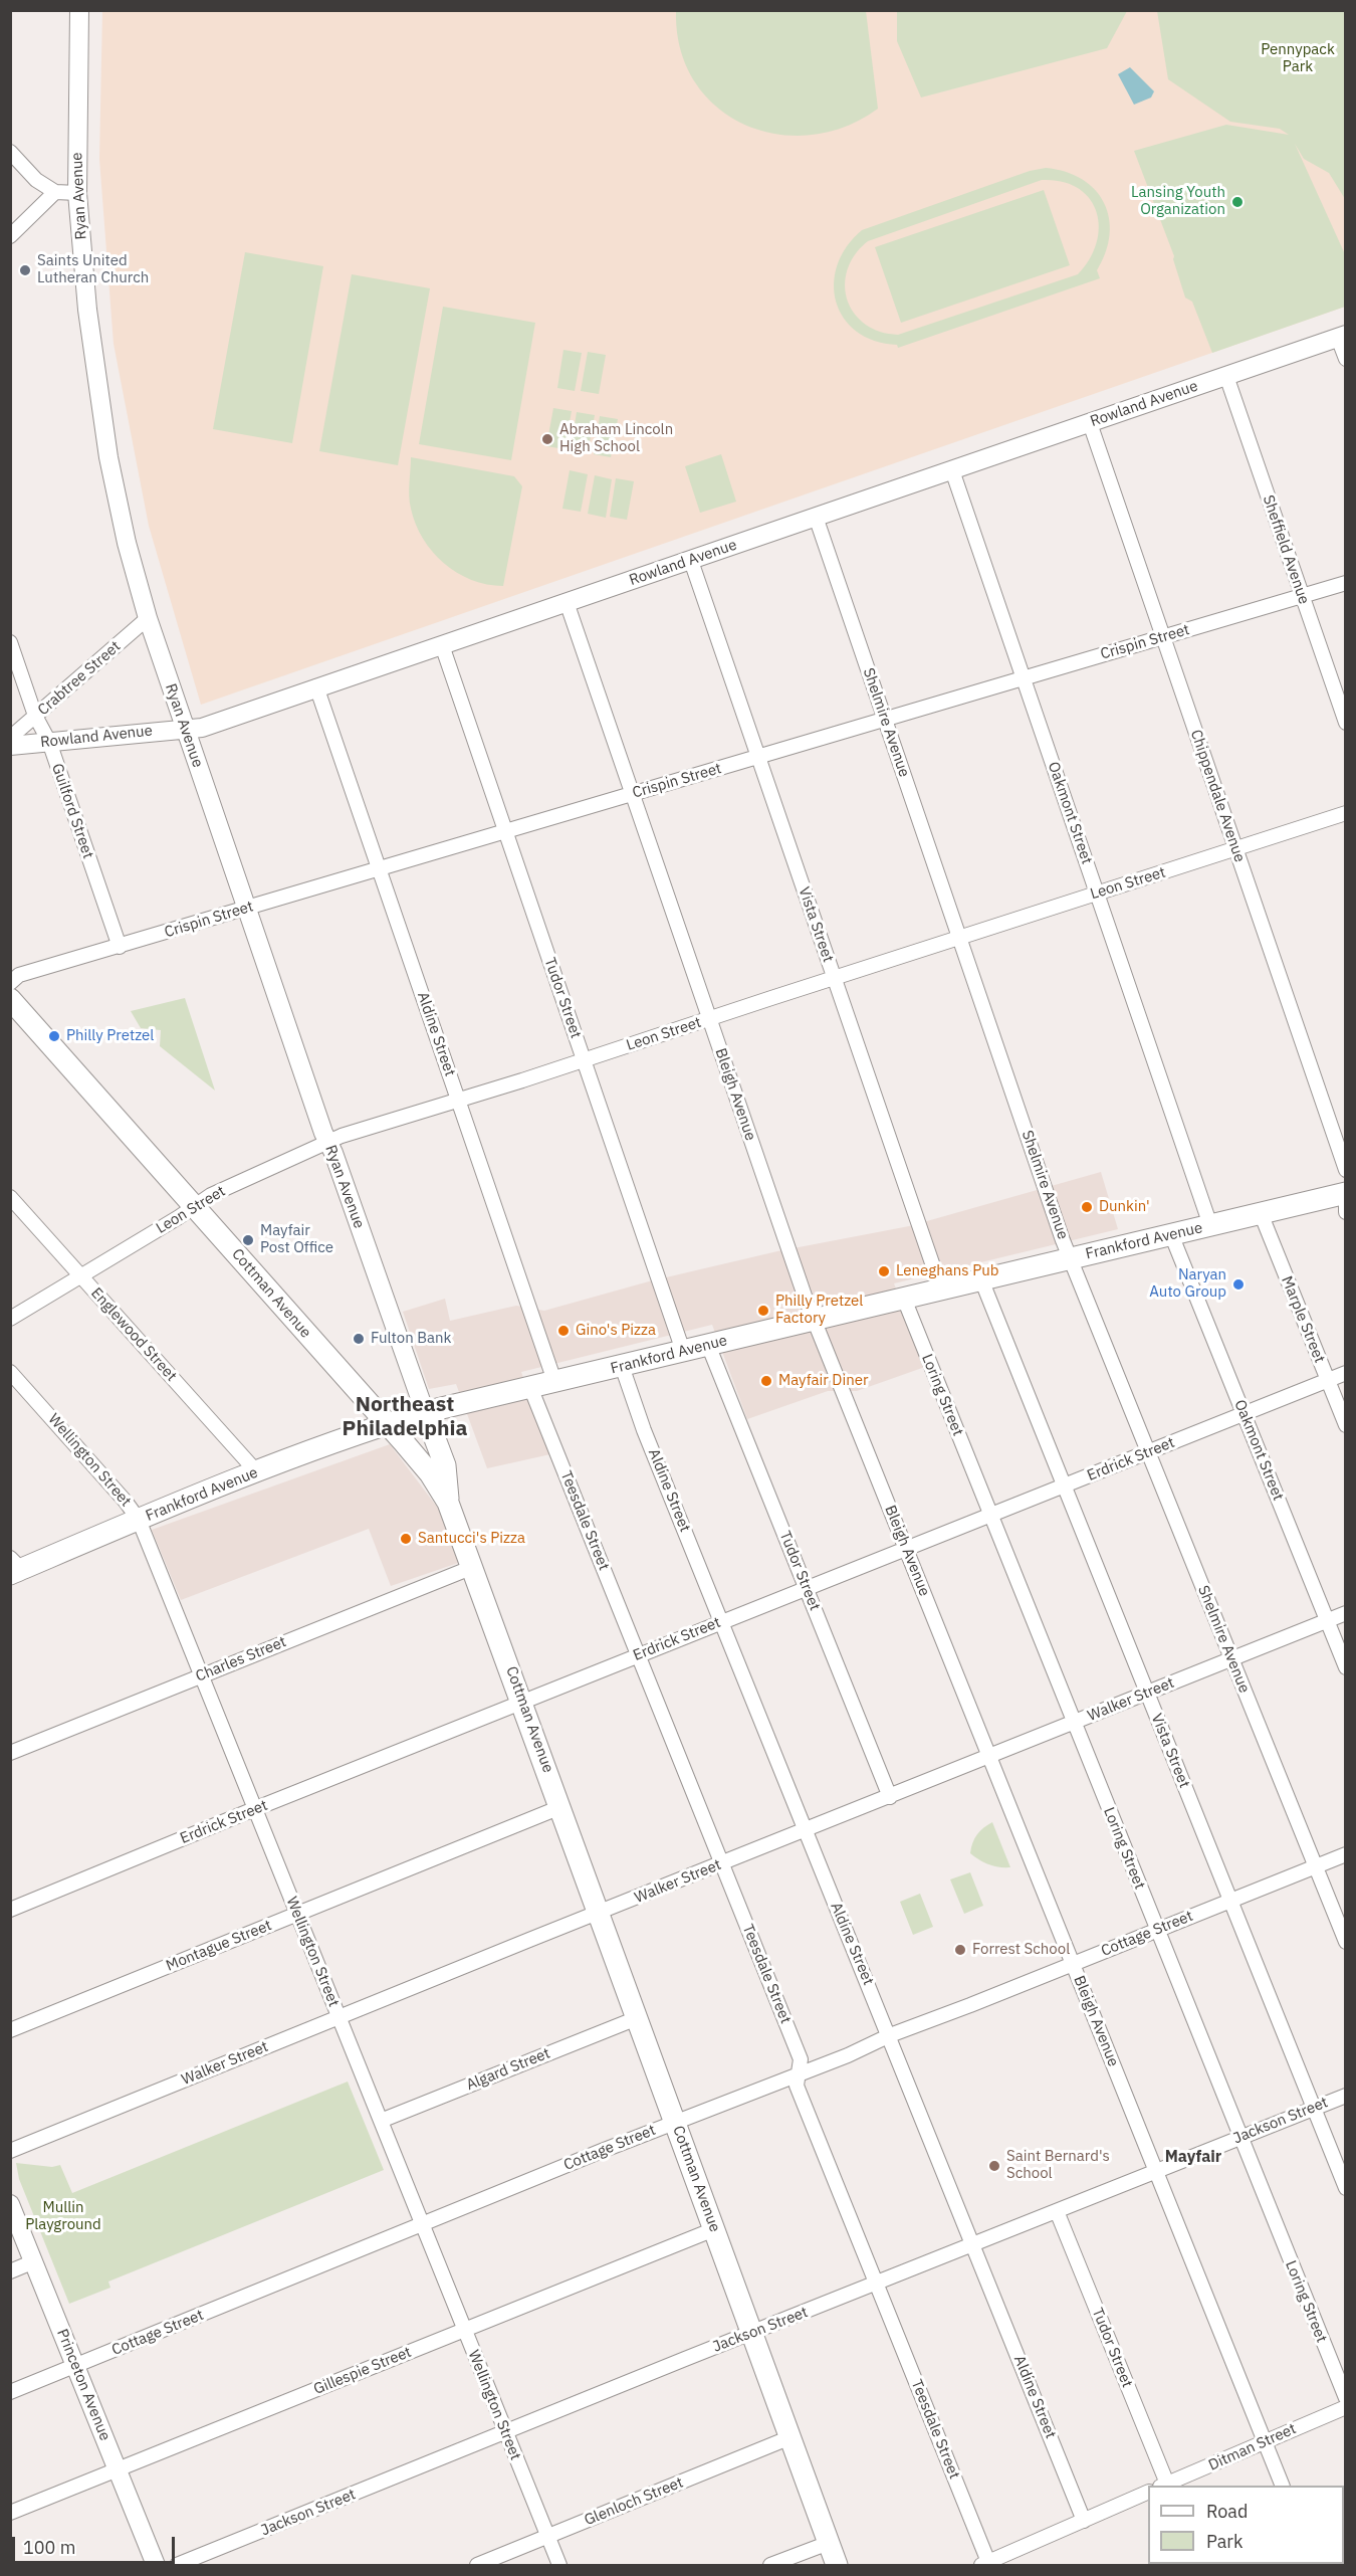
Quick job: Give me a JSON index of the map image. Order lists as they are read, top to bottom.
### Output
{
  "streets": {
    "main road": ["Frankford Avenue", "Cottman Avenue"],
    "street": [
      "Ryan Avenue",
      "Rowland Avenue",
      "Sheffield Avenue",
      "Crispin Street",
      "Crabtree Street",
      "Shelmire Avenue",
      "Chippendale Avenue",
      "Guilford Street",
      "Oakmont Street",
      "Leon Street",
      "Vista Street",
      "Tudor Street",
      "Aldine Street",
      "Bleigh Avenue",
      "Marple Street",
      "Englewood Street",
      "Loring Street",
      "Erdrick Street",
      "Wellington Street",
      "Teesdale Street",
      "Charles Street",
      "Walker Street",
      "Cottage Street",
      "Montague Street",
      "Algard Street",
      "Jackson Street",
      "Gillespie Street",
      "Princeton Avenue",
      "Ditman Street",
      "Glenloch Street"
    ]
  },
  "crossings": [
    ["Ryan Avenue", "Rowland Avenue"],
    ["Ryan Avenue", "Crispin Street"],
    ["Ryan Avenue", "Crabtree Street"],
    ["Ryan Avenue", "Leon Street"],
    ["Ryan Avenue", "Frankford Avenue"],
    ["Rowland Avenue", "Sheffield Avenue"],
    ["Rowland Avenue", "Shelmire Avenue"],
    ["Rowland Avenue", "Chippendale Avenue"],
    ["Rowland Avenue", "Guilford Street"],
    ["Rowland Avenue", "Oakmont Street"],
    ["Rowland Avenue", "Vista Street"],
    ["Rowland Avenue", "Tudor Street"],
    ["Rowland Avenue", "Aldine Street"],
    ["Rowland Avenue", "Bleigh Avenue"],
    ["Sheffield Avenue", "Crispin Street"],
    ["Crispin Street", "Shelmire Avenue"],
    ["Crispin Street", "Chippendale Avenue"],
    ["Crispin Street", "Guilford Street"],
    ["Crispin Street", "Oakmont Street"],
    ["Crispin Street", "Vista Street"],
    ["Crispin Street", "Tudor Street"],
    ["Crispin Street", "Aldine Street"],
    ["Crispin Street", "Bleigh Avenue"],
    ["Crabtree Street", "Guilford Street"],
    ["Shelmire Avenue", "Leon Street"],
    ["Shelmire Avenue", "Frankford Avenue"],
    ["Shelmire Avenue", "Erdrick Street"],
    ["Shelmire Avenue", "Walker Street"],
    ["Shelmire Avenue", "Cottage Street"],
    ["Chippendale Avenue", "Leon Street"],
    ["Oakmont Street", "Leon Street"],
    ["Oakmont Street", "Frankford Avenue"],
    ["Oakmont Street", "Erdrick Street"],
    ["Oakmont Street", "Walker Street"],
    ["Leon Street", "Vista Street"],
    ["Leon Street", "Tudor Street"],
    ["Leon Street", "Aldine Street"],
    ["Leon Street", "Bleigh Avenue"],
    ["Leon Street", "Cottman Avenue"],
    ["Leon Street", "Englewood Street"],
    ["Vista Street", "Frankford Avenue"],
    ["Vista Street", "Erdrick Street"],
    ["Vista Street", "Walker Street"],
    ["Vista Street", "Cottage Street"],
    ["Vista Street", "Jackson Street"],
    ["Tudor Street", "Frankford Avenue"],
    ["Tudor Street", "Erdrick Street"],
    ["Tudor Street", "Walker Street"],
    ["Tudor Street", "Jackson Street"],
    ["Tudor Street", "Ditman Street"],
    ["Aldine Street", "Frankford Avenue"],
    ["Aldine Street", "Erdrick Street"],
    ["Aldine Street", "Walker Street"],
    ["Aldine Street", "Cottage Street"],
    ["Aldine Street", "Jackson Street"],
    ["Bleigh Avenue", "Frankford Avenue"],
    ["Bleigh Avenue", "Erdrick Street"],
    ["Bleigh Avenue", "Walker Street"],
    ["Bleigh Avenue", "Cottage Street"],
    ["Bleigh Avenue", "Jackson Street"],
    ["Bleigh Avenue", "Ditman Street"],
    ["Frankford Avenue", "Cottman Avenue"],
    ["Frankford Avenue", "Marple Street"],
    ["Frankford Avenue", "Englewood Street"],
    ["Frankford Avenue", "Loring Street"],
    ["Frankford Avenue", "Wellington Street"],
    ["Frankford Avenue", "Teesdale Street"],
    ["Cottman Avenue", "Erdrick Street"],
    ["Cottman Avenue", "Charles Street"],
    ["Cottman Avenue", "Walker Street"],
    ["Cottman Avenue", "Cottage Street"],
    ["Cottman Avenue", "Montague Street"],
    ["Cottman Avenue", "Algard Street"],
    ["Cottman Avenue", "Jackson Street"],
    ["Cottman Avenue", "Gillespie Street"],
    ["Cottman Avenue", "Glenloch Street"],
    ["Marple Street", "Erdrick Street"],
    ["Loring Street", "Erdrick Street"],
    ["Loring Street", "Walker Street"],
    ["Loring Street", "Cottage Street"],
    ["Loring Street", "Jackson Street"],
    ["Erdrick Street", "Wellington Street"],
    ["Erdrick Street", "Teesdale Street"],
    ["Wellington Street", "Charles Street"],
    ["Wellington Street", "Walker Street"],
    ["Wellington Street", "Cottage Street"],
    ["Wellington Street", "Montague Street"],
    ["Wellington Street", "Algard Street"],
    ["Wellington Street", "Jackson Street"],
    ["Wellington Street", "Gillespie Street"],
    ["Wellington Street", "Glenloch Street"],
    ["Teesdale Street", "Walker Street"],
    ["Teesdale Street", "Cottage Street"],
    ["Teesdale Street", "Jackson Street"],
    ["Cottage Street", "Princeton Avenue"],
    ["Gillespie Street", "Princeton Avenue"]
  ],
  "districts": ["Northeast Philadelphia", "Mayfair"],
  "parks": ["Pennypack Park", "Mullin Playground"],
  "places": [
    "Lansing Youth Organization",
    "Saints United Lutheran Church",
    "Abraham Lincoln High School",
    "Philly Pretzel",
    "Dunkin'",
    "Mayfair Post Office",
    "Leneghans Pub",
    "Naryan Auto Group",
    "Philly Pretzel Factory",
    "Gino's Pizza",
    "Fulton Bank",
    "Mayfair Diner",
    "Santucci's Pizza",
    "Forrest School",
    "Saint Bernard's School"
  ],
  "legend": ["Road", "Park"],
  "scale_bar": "100 m"
}
